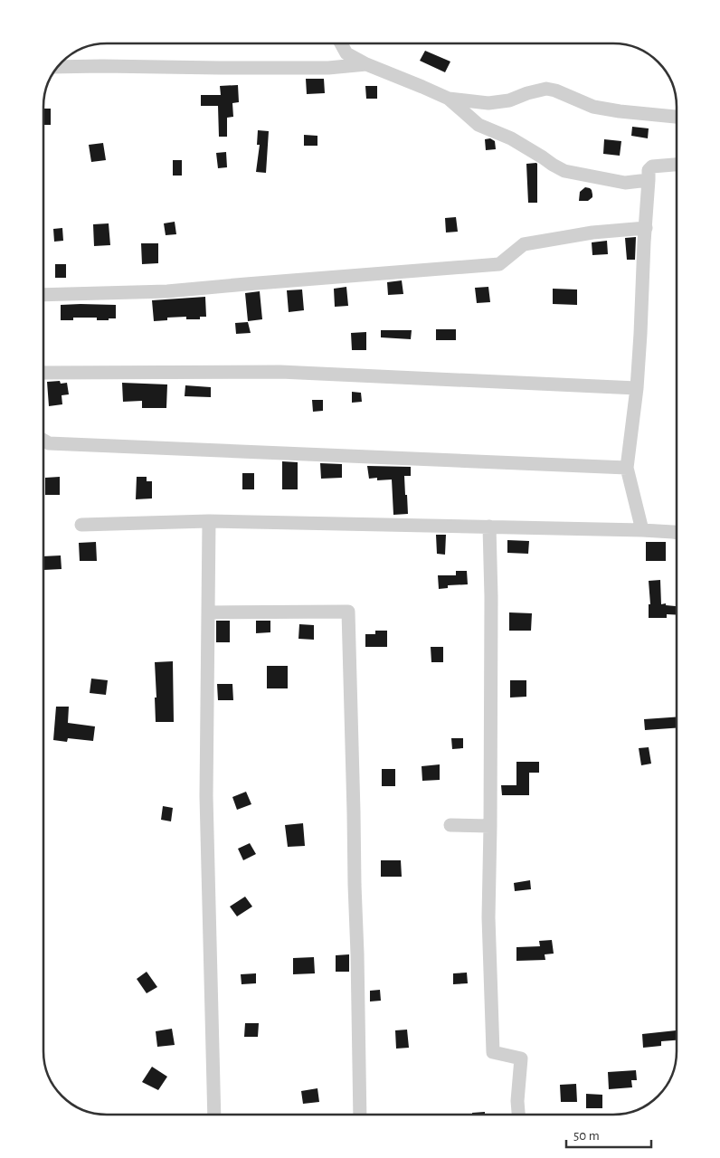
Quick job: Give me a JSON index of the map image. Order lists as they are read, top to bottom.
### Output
{
  "scale_bar": "50 m"
}
